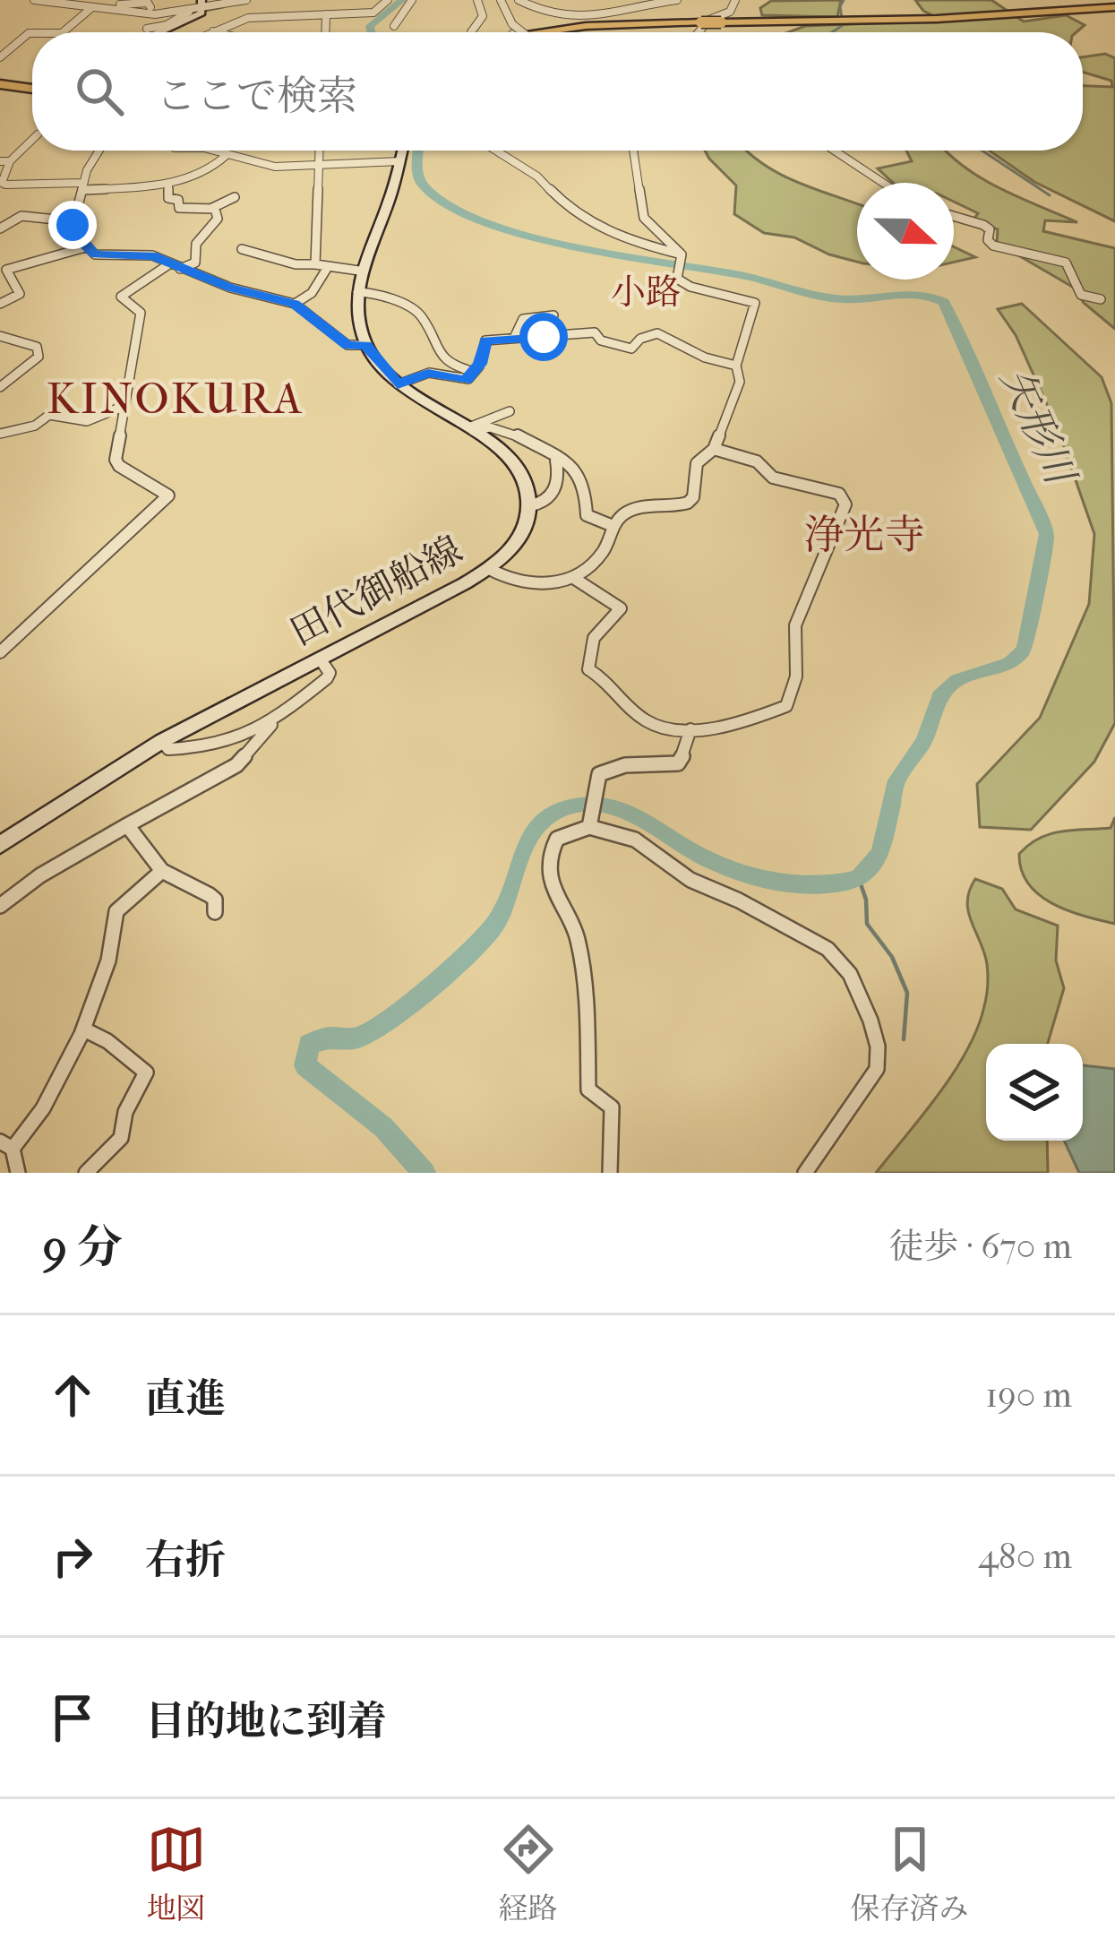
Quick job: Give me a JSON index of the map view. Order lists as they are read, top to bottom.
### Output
{
  "streets": {
    "main road": ["田代御船線"]
  },
  "districts": ["小路", "KINOKURA", "浄光寺"],
  "water": ["矢形川"],
  "north": "right",
  "page": {
    "search": "ここで検索",
    "heading": ["9 分", "徒歩 · 670 m"],
    "list": [
      ["直進", "190 m"],
      ["右折", "480 m"],
      "目的地に到着"
    ],
    "nav": ["地図", "経路", "保存済み"]
  }
}
